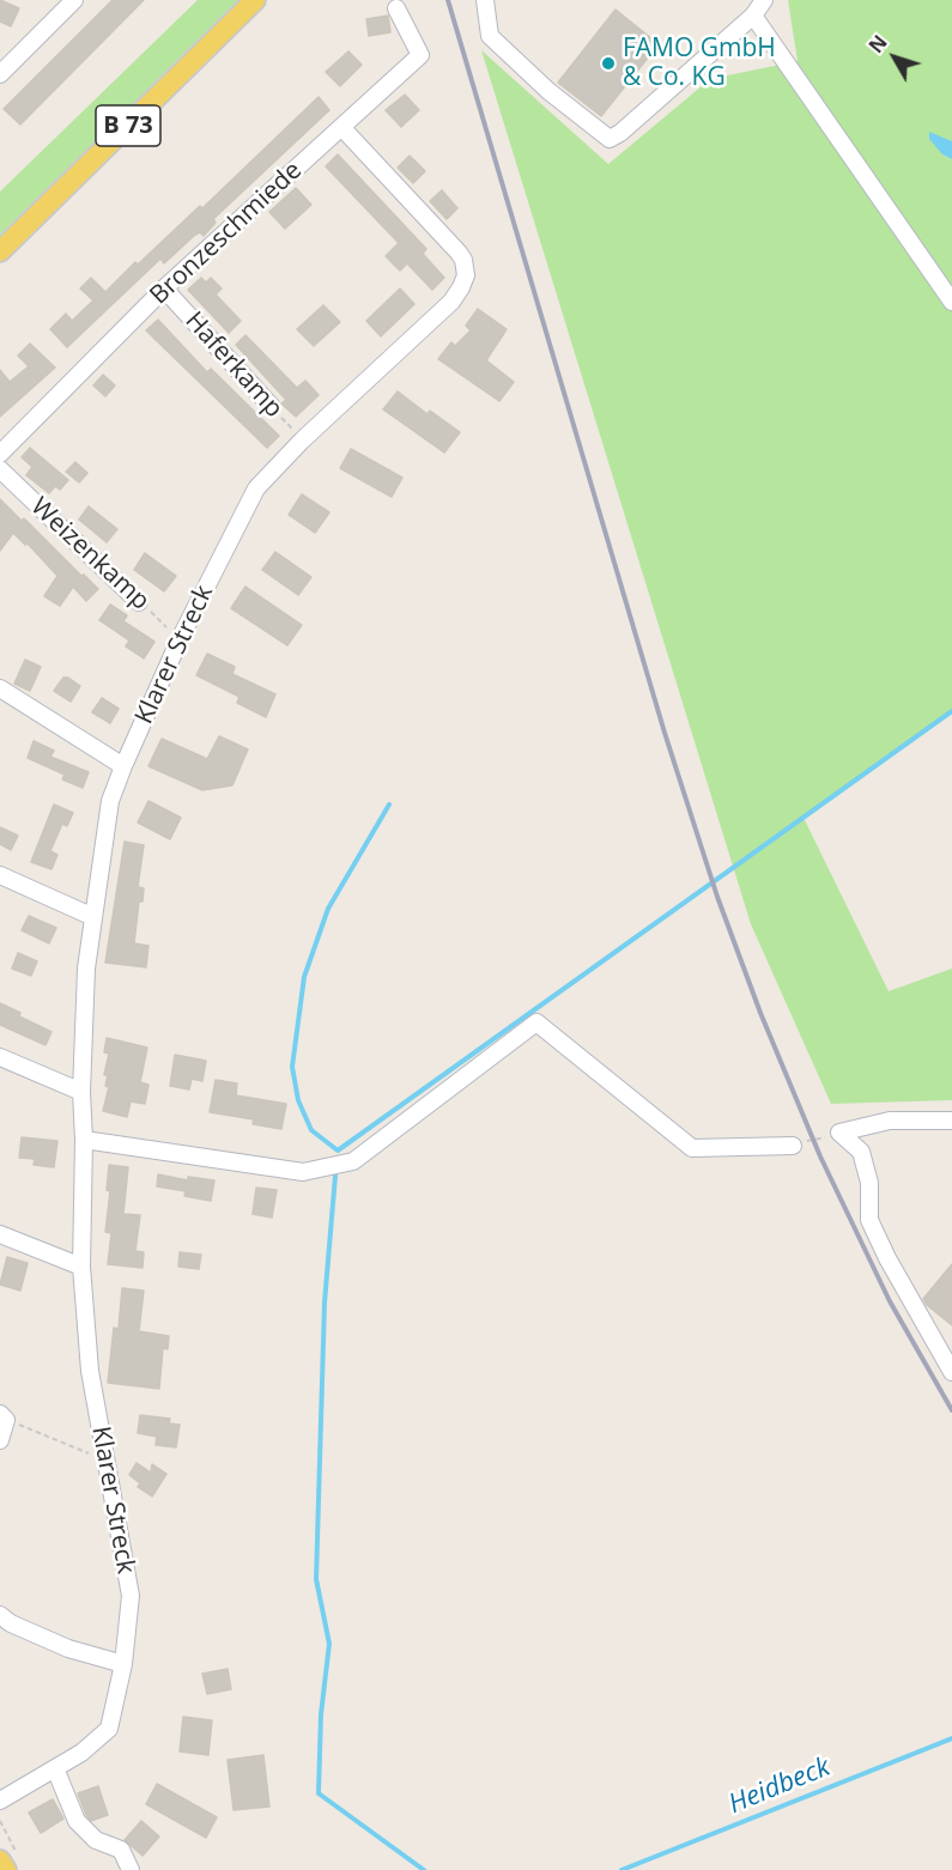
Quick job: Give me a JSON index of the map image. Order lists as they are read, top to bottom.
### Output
{
  "streets": {
    "main road": ["B 73"],
    "street": [
      "Bronzeschmiede",
      "Haferkamp",
      "Weizenkamp",
      "Klarer Streck"
    ]
  },
  "crossings": [
    ["Bronzeschmiede", "Haferkamp"],
    ["Bronzeschmiede", "Klarer Streck"],
    ["Haferkamp", "Klarer Streck"],
    ["Weizenkamp", "Klarer Streck"]
  ],
  "water": ["Heidbeck"],
  "places": ["FAMO GmbH & Co. KG"],
  "north": "top left"
}
